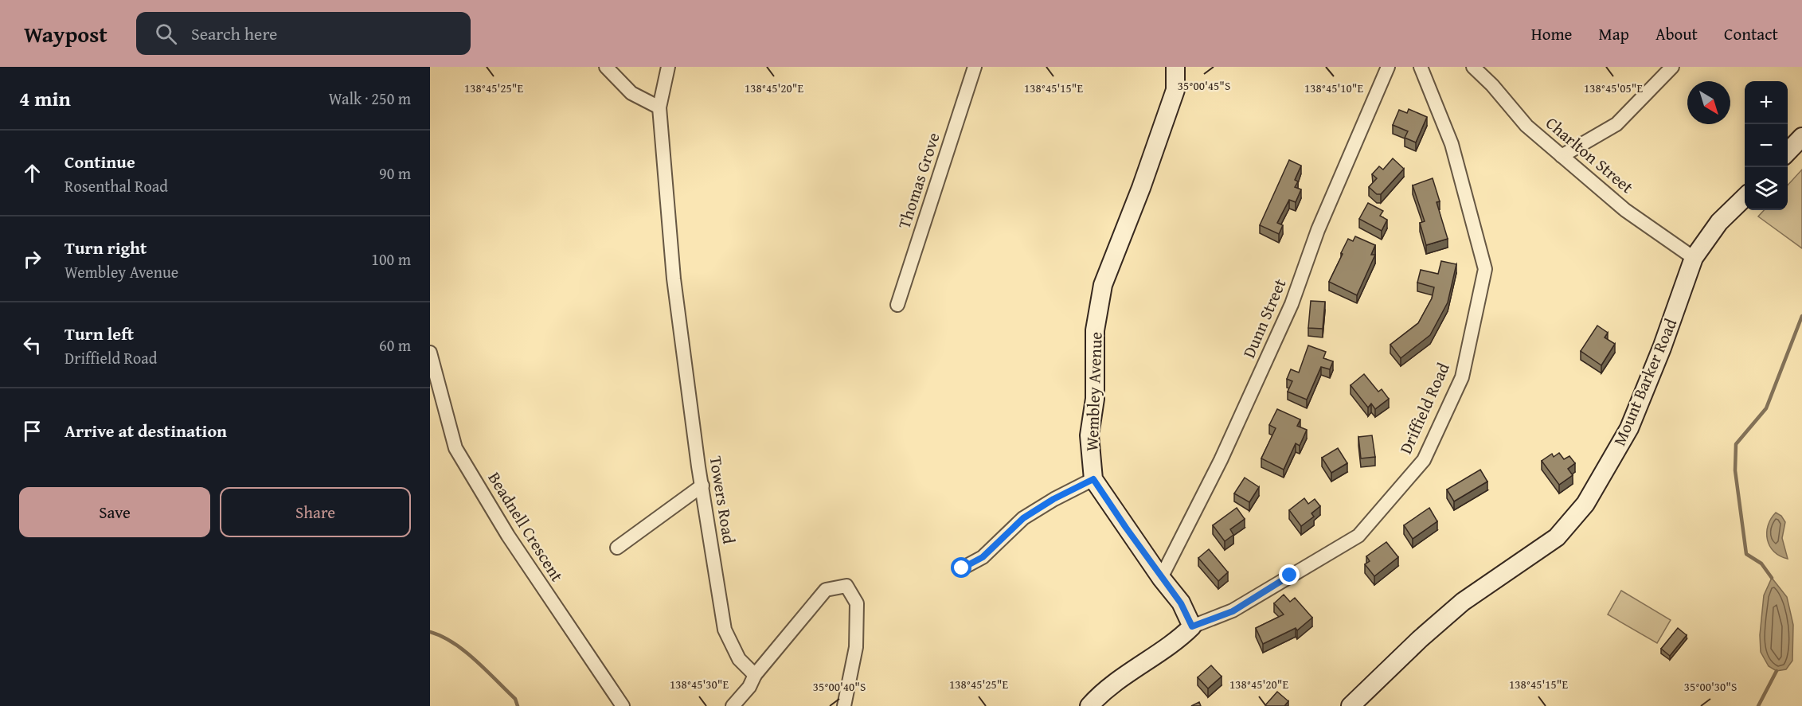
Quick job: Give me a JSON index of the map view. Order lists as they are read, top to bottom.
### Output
{
  "streets": {
    "street": [
      "Charlton Street",
      "Thomas Grove",
      "Dunn Street",
      "Mount Barker Road",
      "Wembley Avenue",
      "Driffield Road",
      "Towers Road",
      "Beadnell Crescent"
    ]
  },
  "crossings": [
    ["Charlton Street", "Mount Barker Road"],
    ["Dunn Street", "Wembley Avenue"],
    ["Wembley Avenue", "Driffield Road"]
  ],
  "north": "bottom right",
  "page": {
    "header": "Waypost",
    "search": "Search here",
    "nav": [
      "Home",
      "Map",
      "About",
      "Contact"
    ],
    "heading": ["4 min", "Walk · 250 m"],
    "map_buttons": ["+", "−"],
    "list": [
      ["Continue", "Rosenthal Road", "90 m"],
      ["Turn right", "Wembley Avenue", "100 m"],
      ["Turn left", "Driffield Road", "60 m"],
      "Arrive at destination"
    ],
    "buttons": ["Save", "Share"]
  },
  "coordinates": [
    "35°00'45\"S",
    "138°45'25\"E",
    "138°45'20\"E",
    "138°45'15\"E",
    "138°45'10\"E",
    "138°45'05\"E",
    "138°45'30\"E",
    "35°00'40\"S",
    "35°00'30\"S"
  ]
}
